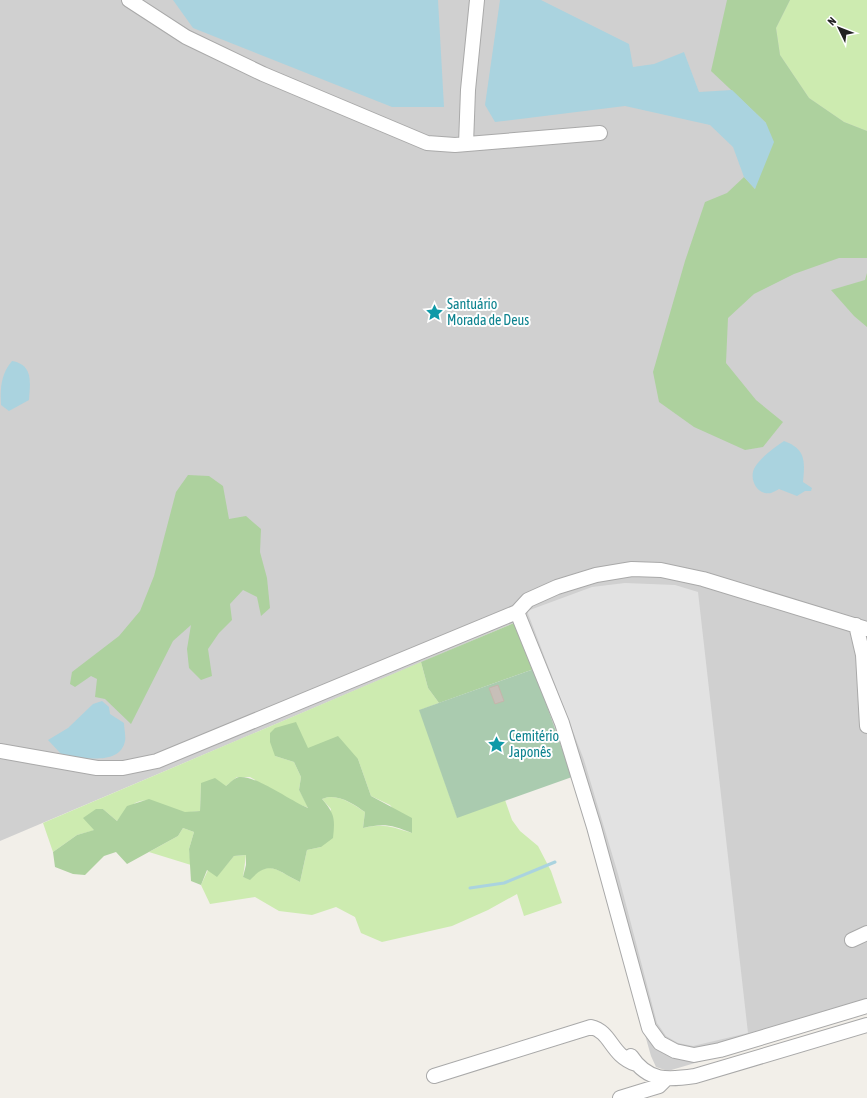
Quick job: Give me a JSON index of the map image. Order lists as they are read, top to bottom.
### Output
{
  "places": {
    "place": ["Santuário Morada de Deus", "Cemitério Japonês"]
  },
  "north": "top left"
}
